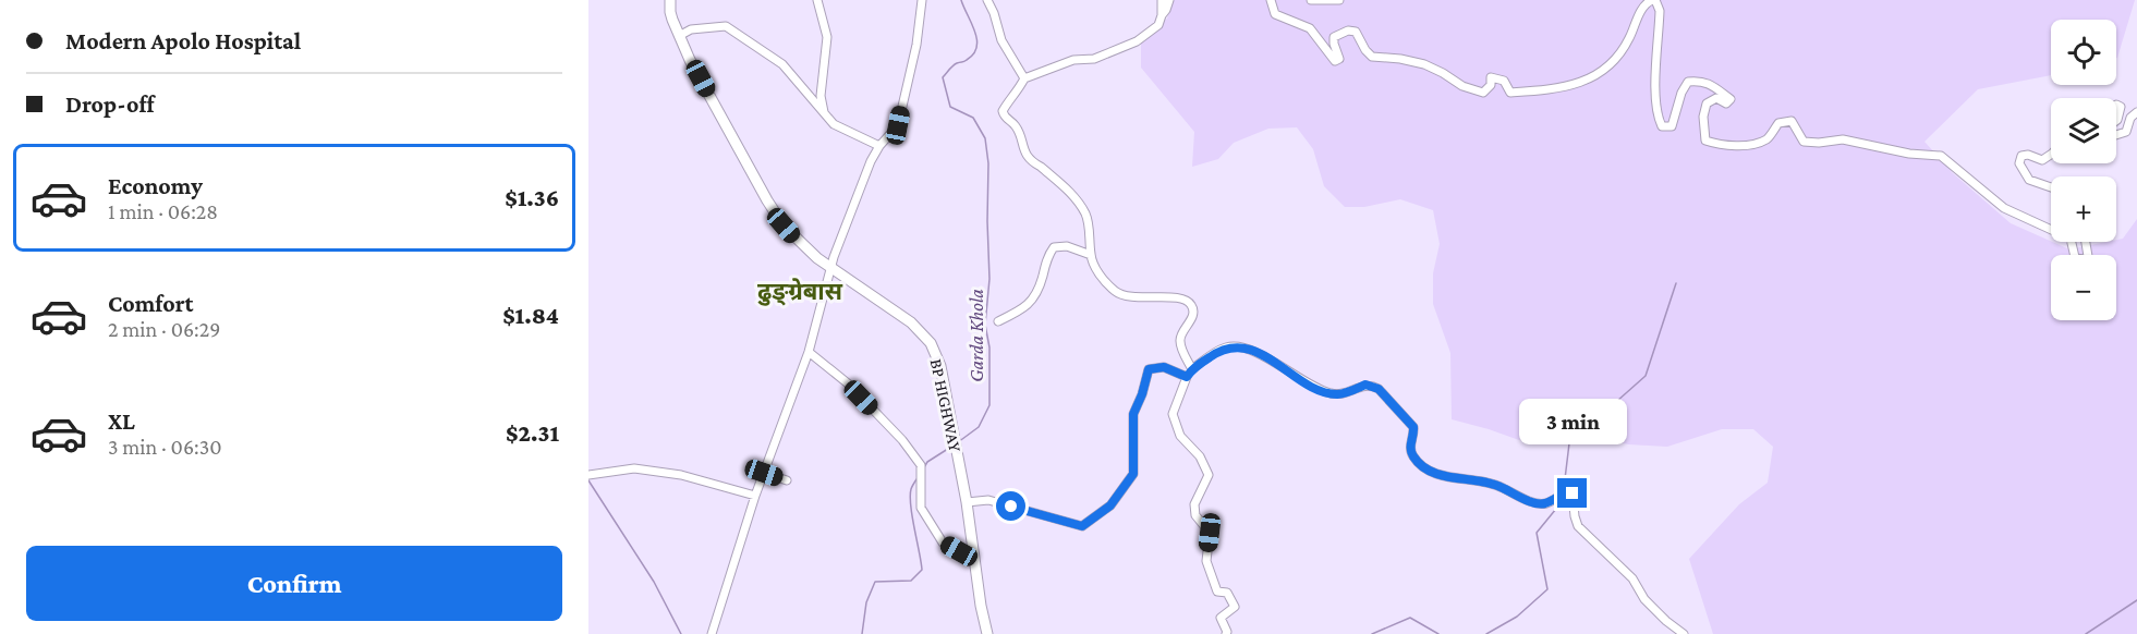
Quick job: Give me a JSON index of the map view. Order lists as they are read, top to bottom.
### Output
{
  "streets": {
    "highway": ["BP HIGHWAY"]
  },
  "districts": ["ढुङ्ग्रेबास"],
  "water": ["Garda Khola"],
  "page": {
    "banner": ["Modern Apolo Hospital", "Drop-off"],
    "map_buttons": ["+", "−"],
    "list": [
      {
        "name": "Economy",
        "note": "1 min · 06:28",
        "value": "$1.36"
      },
      {
        "name": "Comfort",
        "note": "2 min · 06:29",
        "value": "$1.84"
      },
      {
        "name": "XL",
        "note": "3 min · 06:30",
        "value": "$2.31"
      }
    ],
    "bubble": "3 min",
    "buttons": "Confirm"
  }
}
